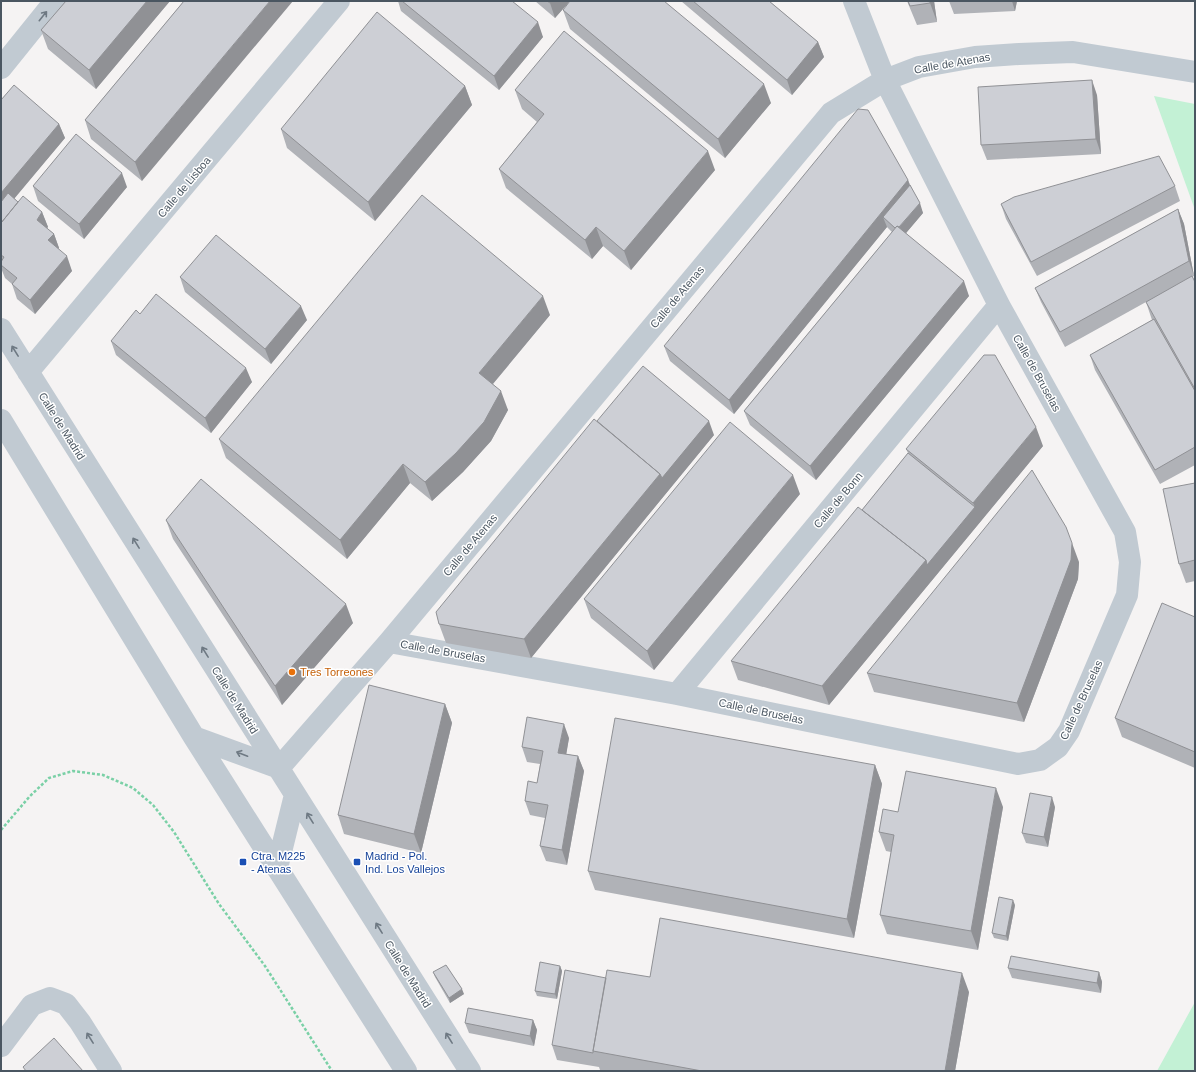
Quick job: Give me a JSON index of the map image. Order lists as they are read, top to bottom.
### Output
{
  "streets": {
    "street": [
      "Calle de Atenas",
      "Calle de Lisboa",
      "Calle de Bruselas",
      "Calle de Madrid",
      "Calle de Bonn"
    ]
  },
  "crossings": [
    ["Calle de Atenas", "Calle de Bruselas"],
    ["Calle de Atenas", "Calle de Madrid"],
    ["Calle de Lisboa", "Calle de Madrid"],
    ["Calle de Bruselas", "Calle de Bonn"]
  ],
  "places": {
    "other": ["Tres Torreones"],
    "transit": ["Ctra. M225 - Atenas", "Madrid - Pol. Ind. Los Vallejos"]
  }
}
